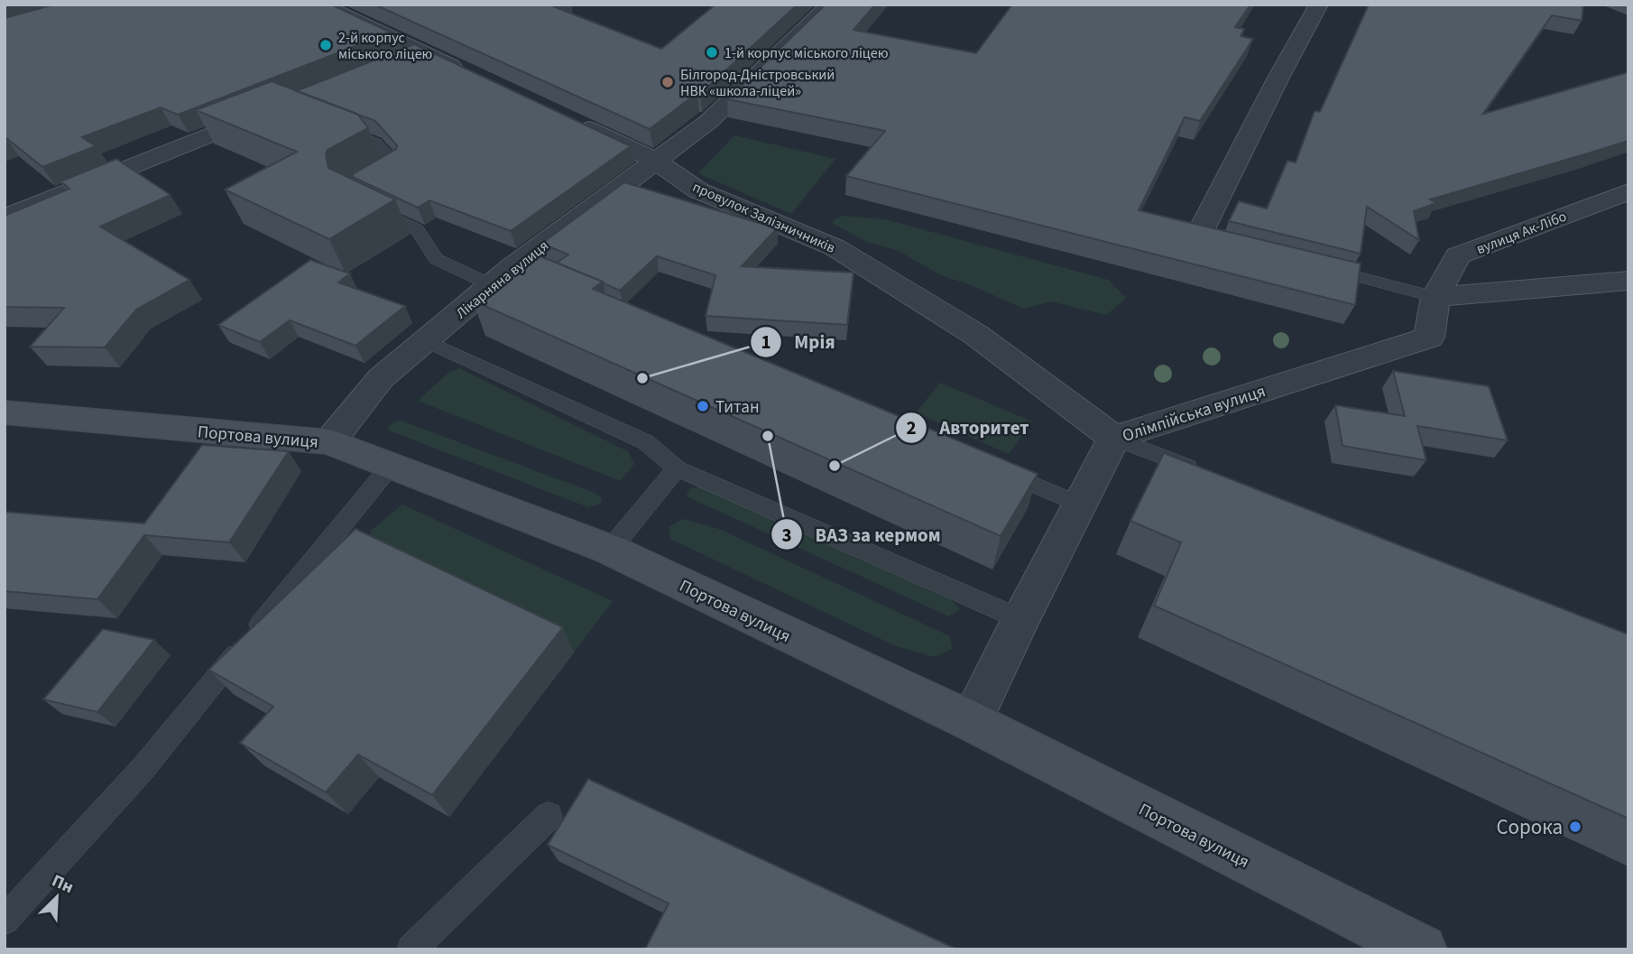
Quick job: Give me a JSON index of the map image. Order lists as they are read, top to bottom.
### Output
{
  "streets": {
    "main road": ["Портова вулиця"],
    "street": [
      "провулок Залізничників",
      "вулиця Ак-Лібо",
      "Лікарняна вулиця",
      "Олімпійська вулиця"
    ]
  },
  "crossings": [
    ["провулок Залізничників", "Лікарняна вулиця"],
    ["провулок Залізничників", "Олімпійська вулиця"],
    ["вулиця Ак-Лібо", "Олімпійська вулиця"],
    ["Лікарняна вулиця", "Портова вулиця"],
    ["Олімпійська вулиця", "Портова вулиця"]
  ],
  "places": [
    "2-й корпус міського ліцею",
    "1-й корпус міського ліцею",
    "Білгород-Дністровський НВК «школа-ліцей»",
    "Мрія",
    "Титан",
    "ВАЗ за кермом",
    "Авторитет",
    "Сорока"
  ],
  "north": "top right"
}
